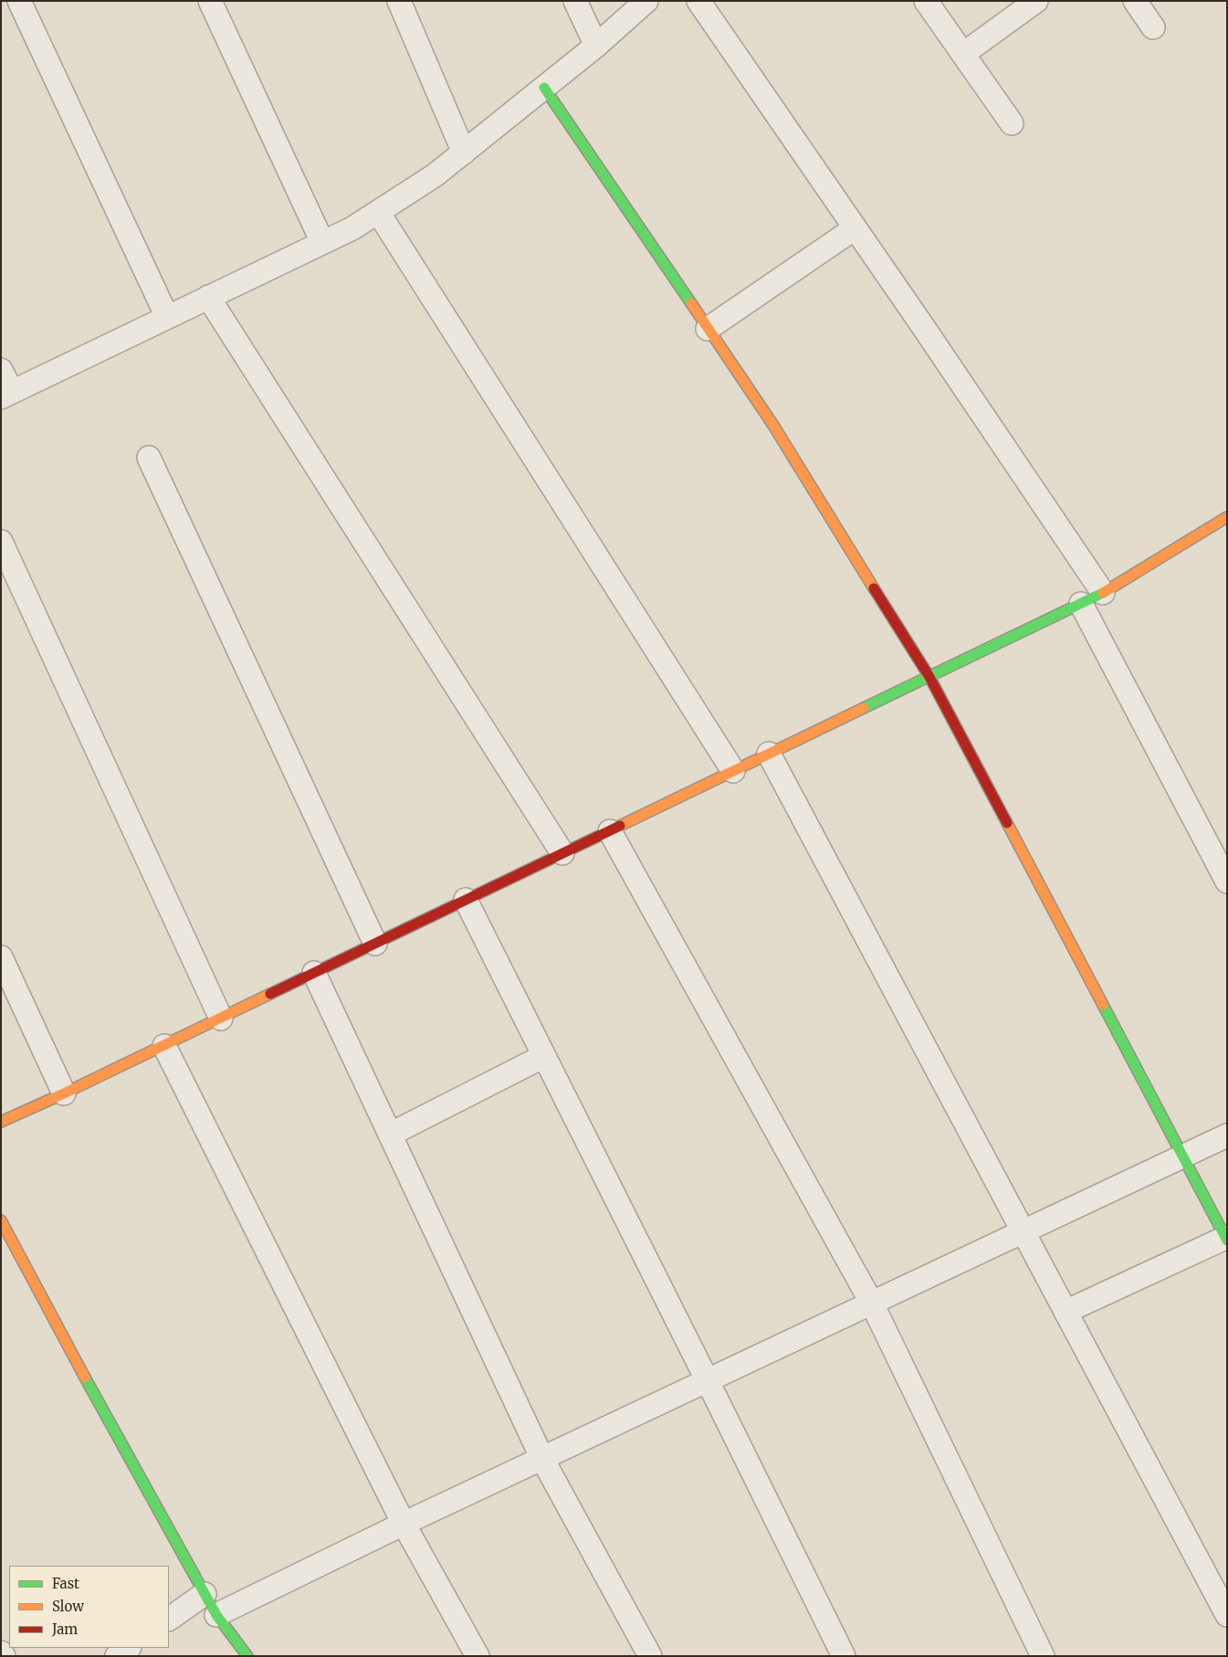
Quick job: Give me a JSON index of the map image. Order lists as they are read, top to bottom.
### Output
{
  "legend": ["Fast", "Slow", "Jam"]
}
